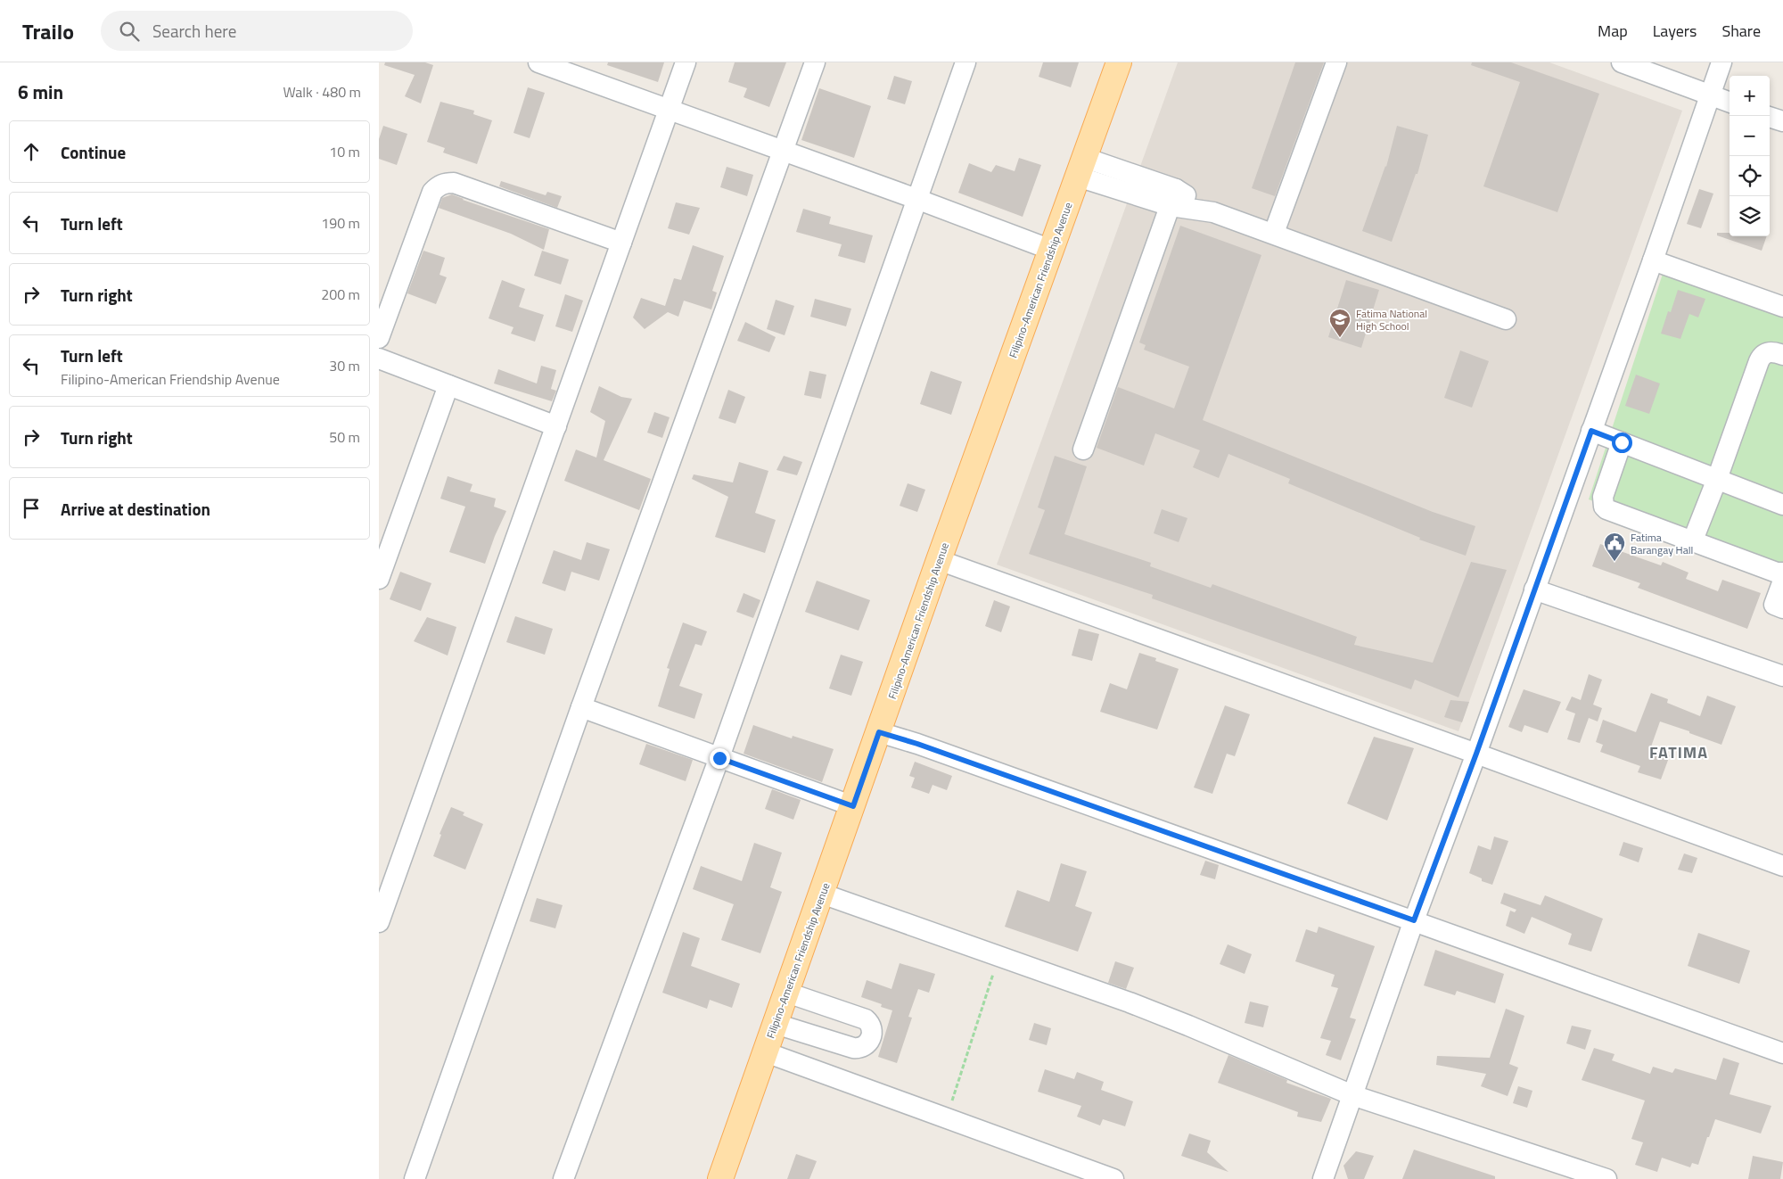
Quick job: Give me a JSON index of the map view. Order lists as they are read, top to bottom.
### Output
{
  "streets": {
    "main road": ["Filipino-American Friendship Avenue"]
  },
  "districts": ["FATIMA"],
  "places": {
    "school or university": ["Fatima National High School"],
    "public building": ["Fatima Barangay Hall"]
  },
  "page": {
    "header": "Trailo",
    "search": "Search here",
    "nav": ["Map", "Layers", "Share"],
    "heading": ["6 min", "Walk · 480 m"],
    "map_buttons": ["+", "−"],
    "list": [
      ["Continue", "10 m"],
      ["Turn left", "190 m"],
      ["Turn right", "200 m"],
      ["Turn left", "Filipino-American Friendship Avenue", "30 m"],
      ["Turn right", "50 m"],
      "Arrive at destination"
    ]
  }
}
